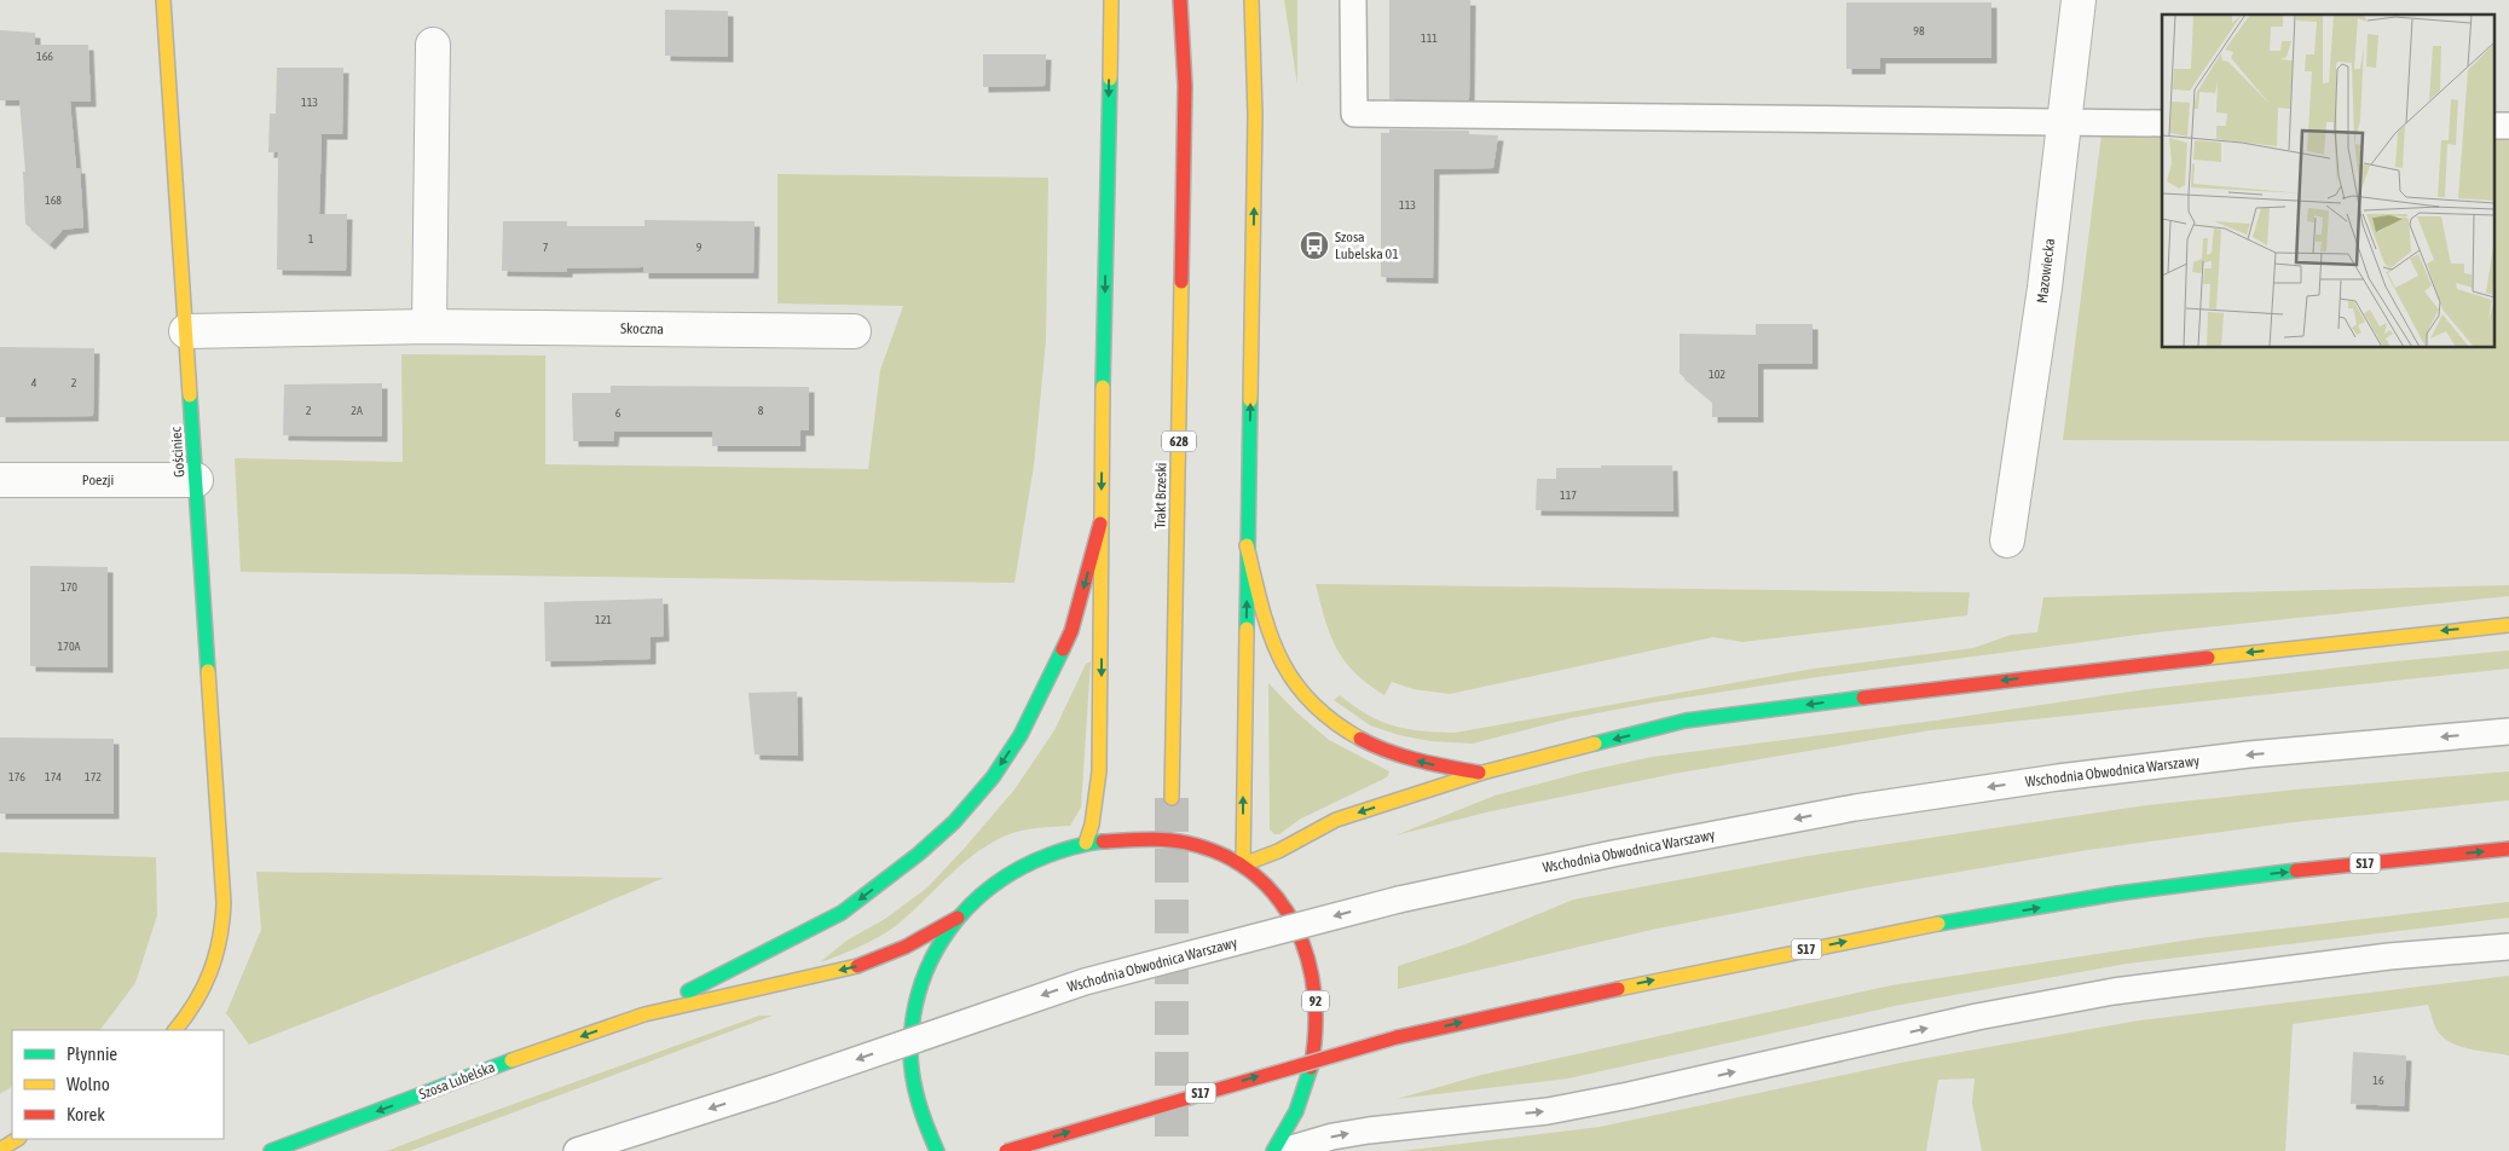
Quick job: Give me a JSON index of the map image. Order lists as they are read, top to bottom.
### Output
{
  "streets": {
    "main road": [
      "628",
      "Gościniec",
      "Trakt Brzeski",
      "S17",
      "92",
      "Szosa Lubelska"
    ],
    "street": ["Mazowiecka", "Skoczna", "Poezji"],
    "lane": ["Wschodnia Obwodnica Warszawy"]
  },
  "crossings": [
    ["Skoczna", "Gościniec"],
    ["Gościniec", "Poezji"]
  ],
  "one_way": ["Szosa Lubelska"],
  "places": {
    "bus stop": ["Szosa Lubelska 01"]
  },
  "house_numbers": [
    "98",
    "111",
    "166",
    "113",
    "168",
    "113",
    "1",
    "7",
    "9",
    "102",
    "4",
    "2",
    "2",
    "2A",
    "8",
    "6",
    "117",
    "170",
    "121",
    "170A",
    "176",
    "174",
    "172",
    "16"
  ],
  "legend": ["Płynnie", "Wolno", "Korek"]
}
